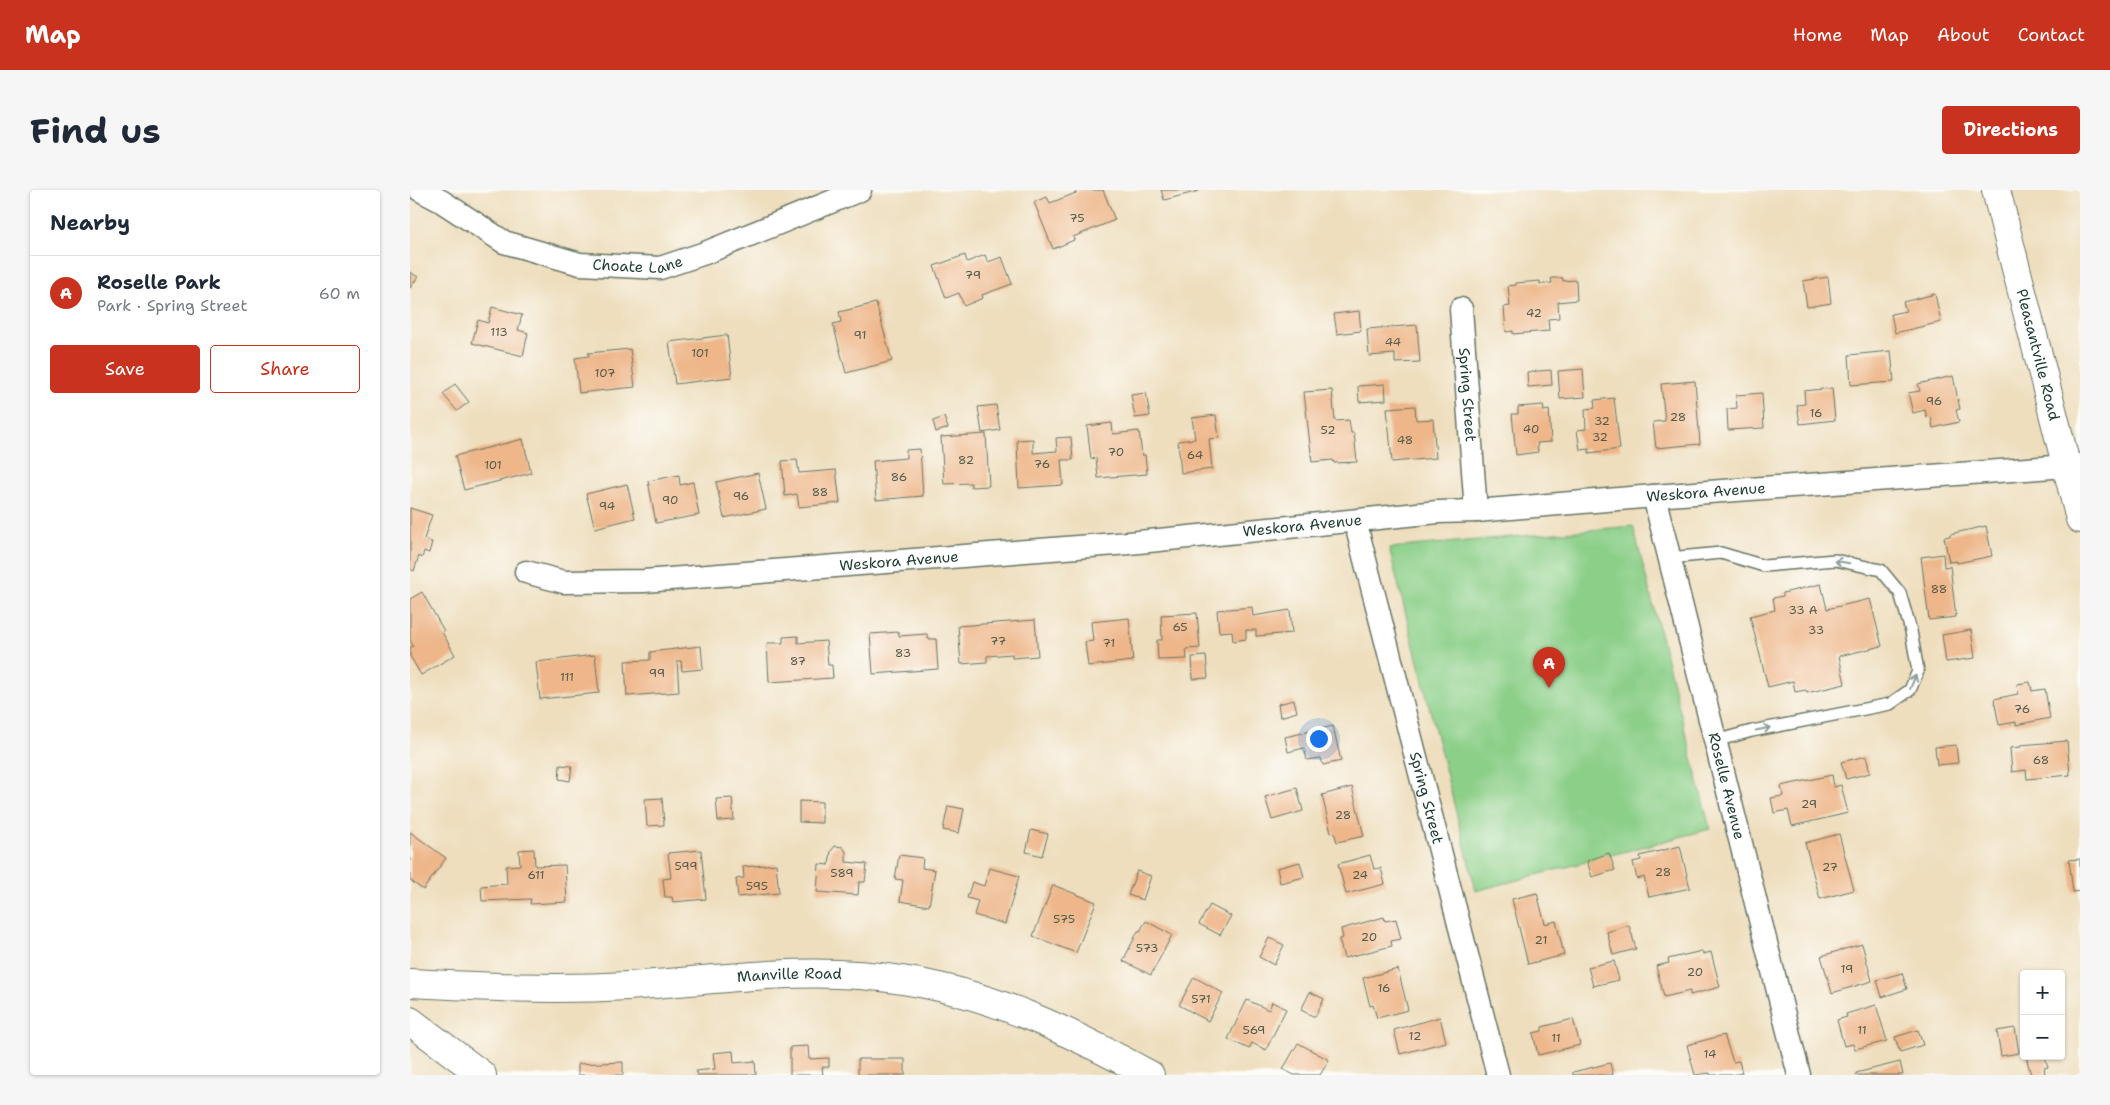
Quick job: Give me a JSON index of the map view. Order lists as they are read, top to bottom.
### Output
{
  "streets": {
    "main road": ["Pleasantville Road", "Manville Road"],
    "street": [
      "Choate Lane",
      "Spring Street",
      "Weskora Avenue",
      "Roselle Avenue"
    ]
  },
  "crossings": [
    ["Pleasantville Road", "Weskora Avenue"],
    ["Spring Street", "Weskora Avenue"],
    ["Weskora Avenue", "Roselle Avenue"]
  ],
  "house_numbers": [
    "75",
    "79",
    "42",
    "113",
    "91",
    "44",
    "101",
    "107",
    "96",
    "16",
    "28",
    "32",
    "40",
    "52",
    "32",
    "48",
    "70",
    "64",
    "82",
    "76",
    "101",
    "86",
    "88",
    "96",
    "90",
    "94",
    "88",
    "33 A",
    "65",
    "33",
    "77",
    "71",
    "83",
    "87",
    "99",
    "111",
    "76",
    "68",
    "29",
    "28",
    "599",
    "27",
    "28",
    "589",
    "611",
    "24",
    "595",
    "575",
    "20",
    "21",
    "573",
    "19",
    "20",
    "16",
    "571",
    "569",
    "11",
    "12",
    "11",
    "14"
  ],
  "page": {
    "header": "Map",
    "nav": [
      "Home",
      "Map",
      "About",
      "Contact"
    ],
    "buttons": [
      "Directions",
      ["Save", "Share"]
    ],
    "title": "Find us",
    "heading": "Nearby",
    "list": [
      {
        "mark": "A",
        "name": "Roselle Park",
        "note": "Park · Spring Street",
        "value": "60 m"
      }
    ],
    "pins": "A",
    "map_buttons": ["+", "−"]
  }
}
